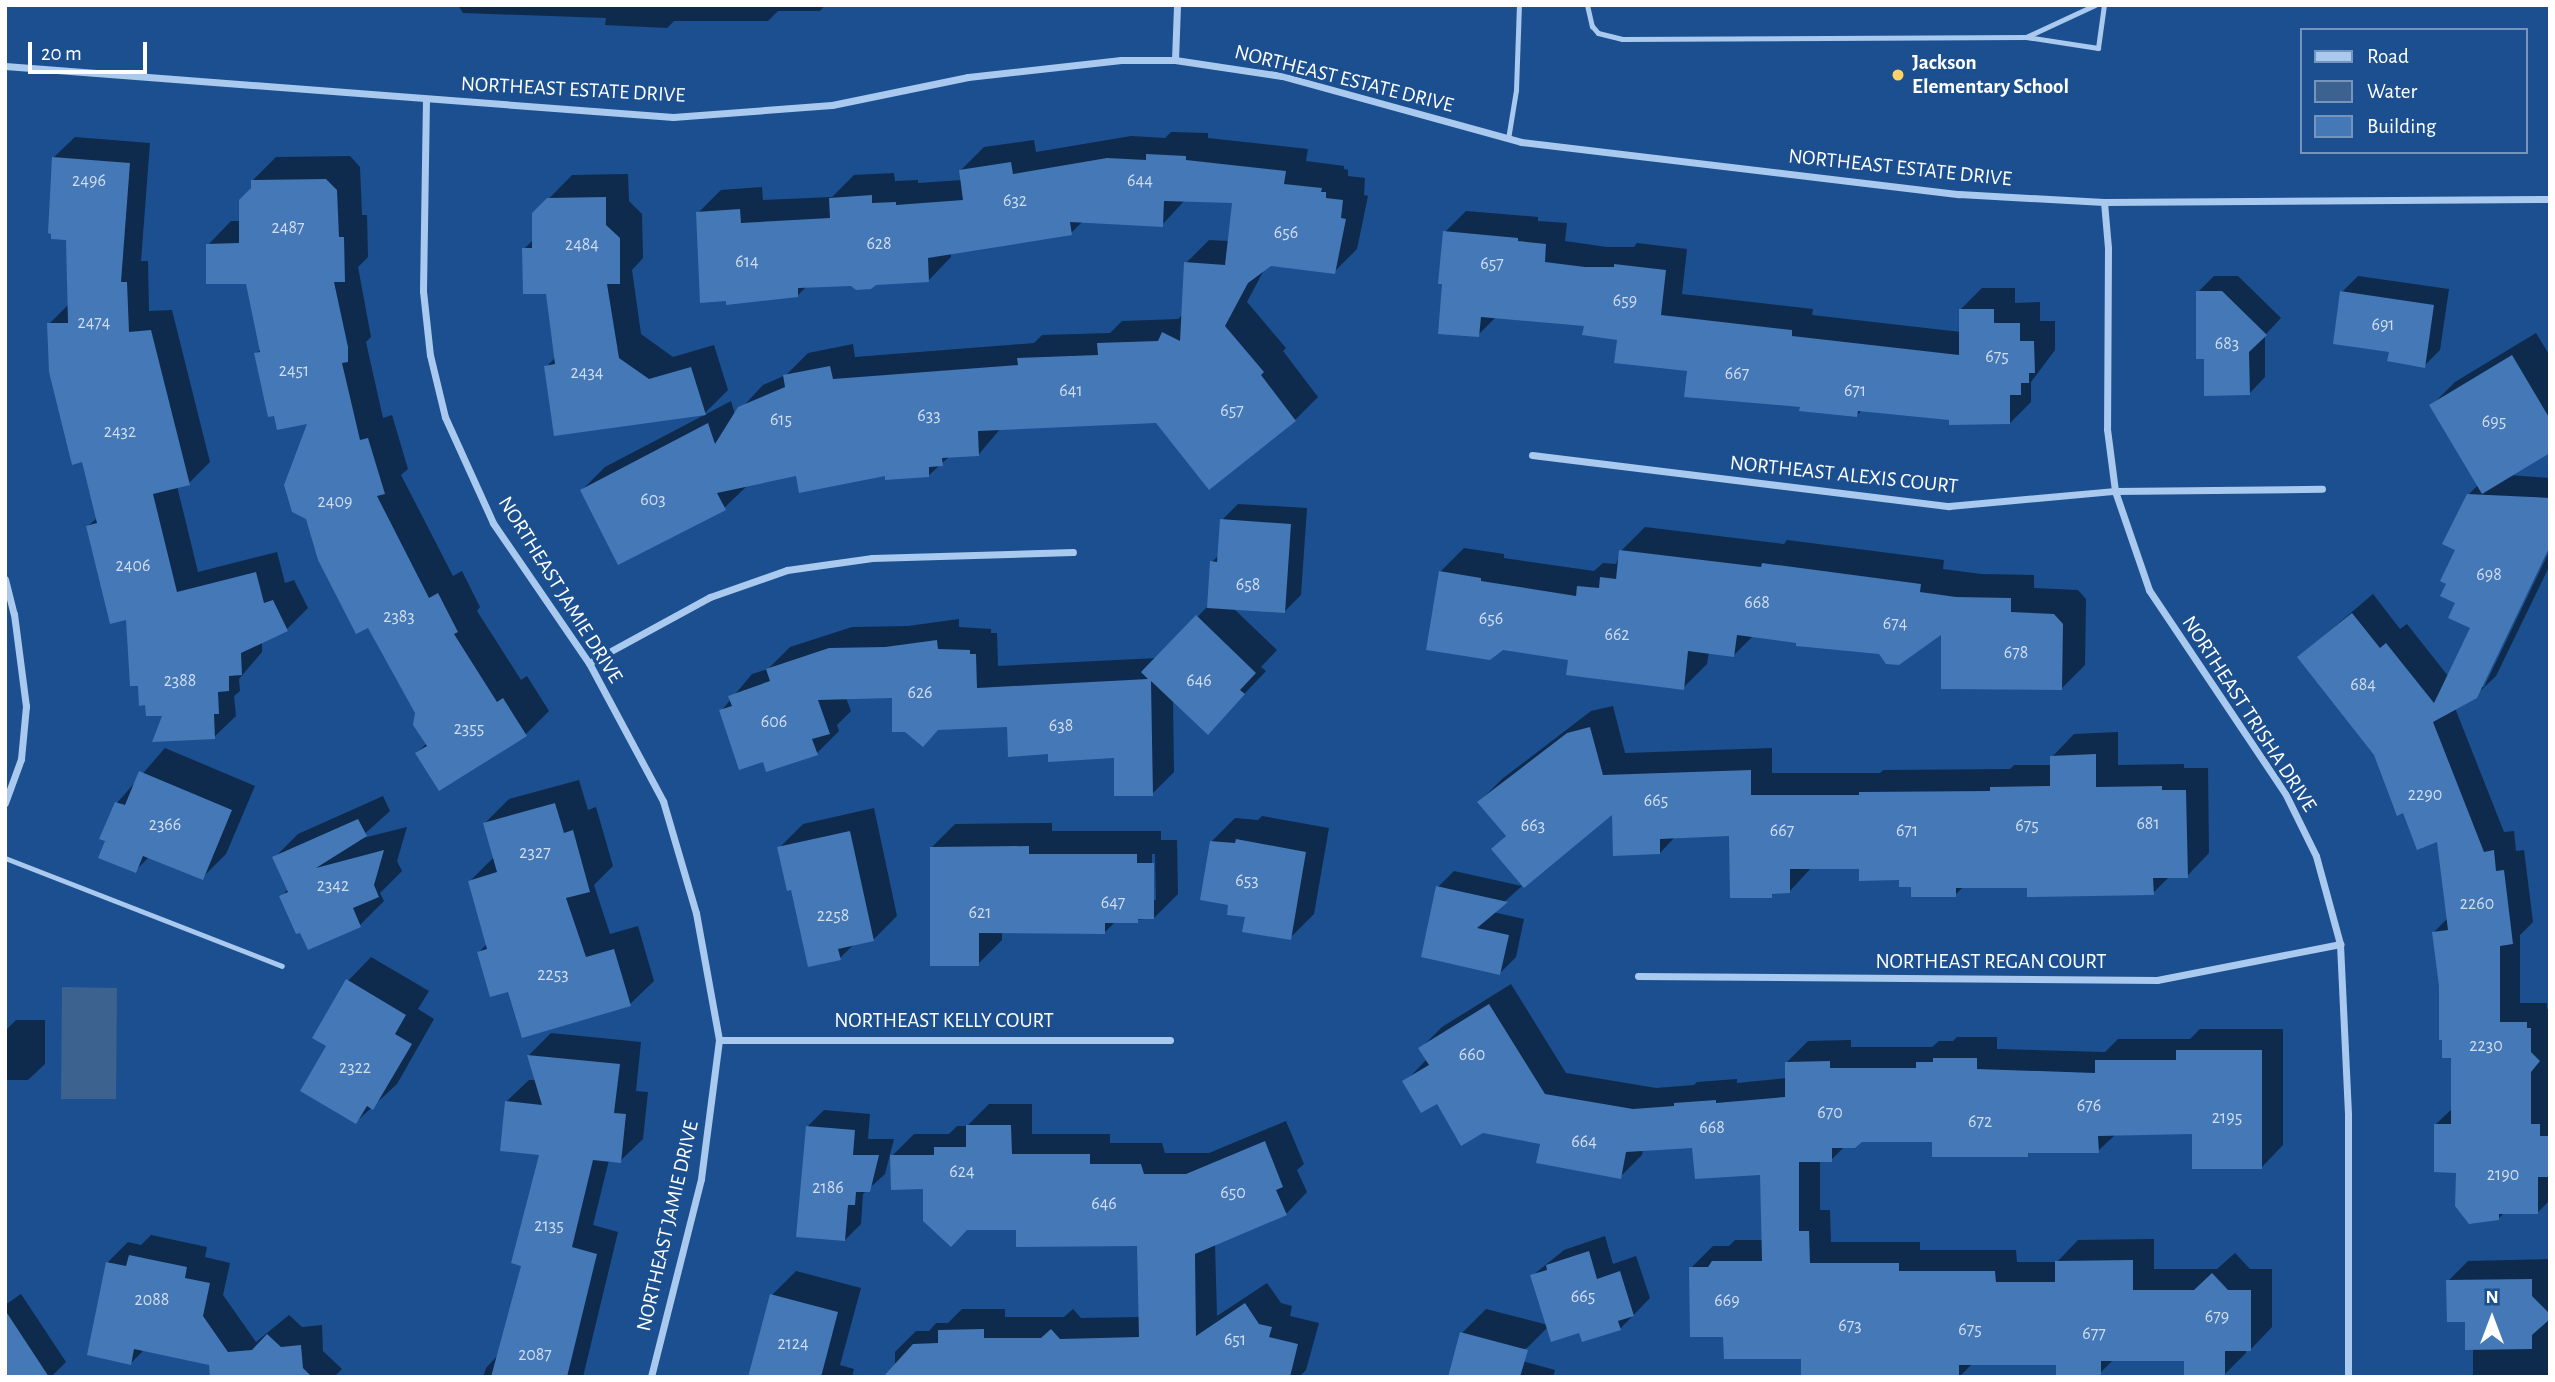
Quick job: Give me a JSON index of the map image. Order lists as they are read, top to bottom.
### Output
{
  "streets": {
    "street": [
      "NORTHEAST ESTATE DRIVE",
      "NORTHEAST ALEXIS COURT",
      "NORTHEAST JAMIE DRIVE",
      "NORTHEAST TRISHA DRIVE",
      "NORTHEAST REGAN COURT",
      "NORTHEAST KELLY COURT"
    ]
  },
  "crossings": [
    ["NORTHEAST ESTATE DRIVE", "NORTHEAST JAMIE DRIVE"],
    ["NORTHEAST ESTATE DRIVE", "NORTHEAST TRISHA DRIVE"],
    ["NORTHEAST ALEXIS COURT", "NORTHEAST TRISHA DRIVE"],
    ["NORTHEAST JAMIE DRIVE", "NORTHEAST KELLY COURT"],
    ["NORTHEAST TRISHA DRIVE", "NORTHEAST REGAN COURT"]
  ],
  "places": ["Jackson Elementary School"],
  "house_numbers": [
    "2496",
    "644",
    "632",
    "2487",
    "656",
    "628",
    "2484",
    "614",
    "657",
    "659",
    "2474",
    "691",
    "683",
    "675",
    "2451",
    "2434",
    "667",
    "641",
    "671",
    "657",
    "633",
    "615",
    "695",
    "2432",
    "603",
    "2409",
    "2406",
    "698",
    "658",
    "668",
    "2383",
    "656",
    "674",
    "662",
    "678",
    "2388",
    "646",
    "684",
    "626",
    "606",
    "638",
    "2355",
    "2290",
    "665",
    "681",
    "2366",
    "663",
    "675",
    "667",
    "671",
    "2327",
    "653",
    "2342",
    "647",
    "2260",
    "621",
    "2258",
    "2253",
    "2230",
    "660",
    "2322",
    "676",
    "670",
    "2195",
    "672",
    "668",
    "664",
    "624",
    "2190",
    "2186",
    "650",
    "646",
    "2135",
    "665",
    "2088",
    "669",
    "679",
    "673",
    "675",
    "677",
    "651",
    "2124",
    "2087"
  ],
  "legend": ["Road", "Water", "Building"],
  "scale_bar": "20 m",
  "north": "top"
}
